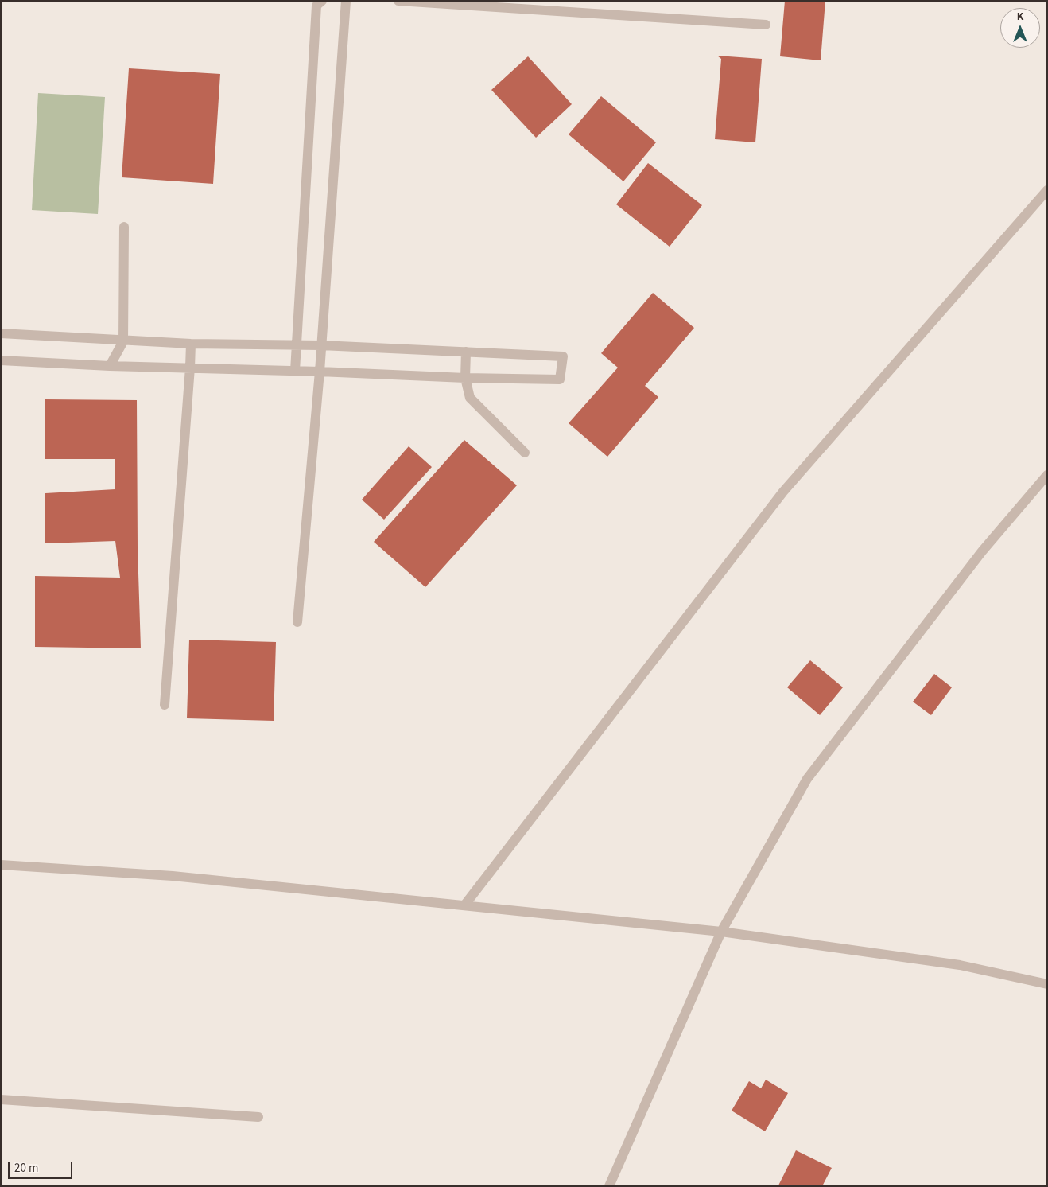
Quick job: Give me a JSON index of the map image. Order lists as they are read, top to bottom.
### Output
{
  "scale_bar": "20 m",
  "north": "top"
}
